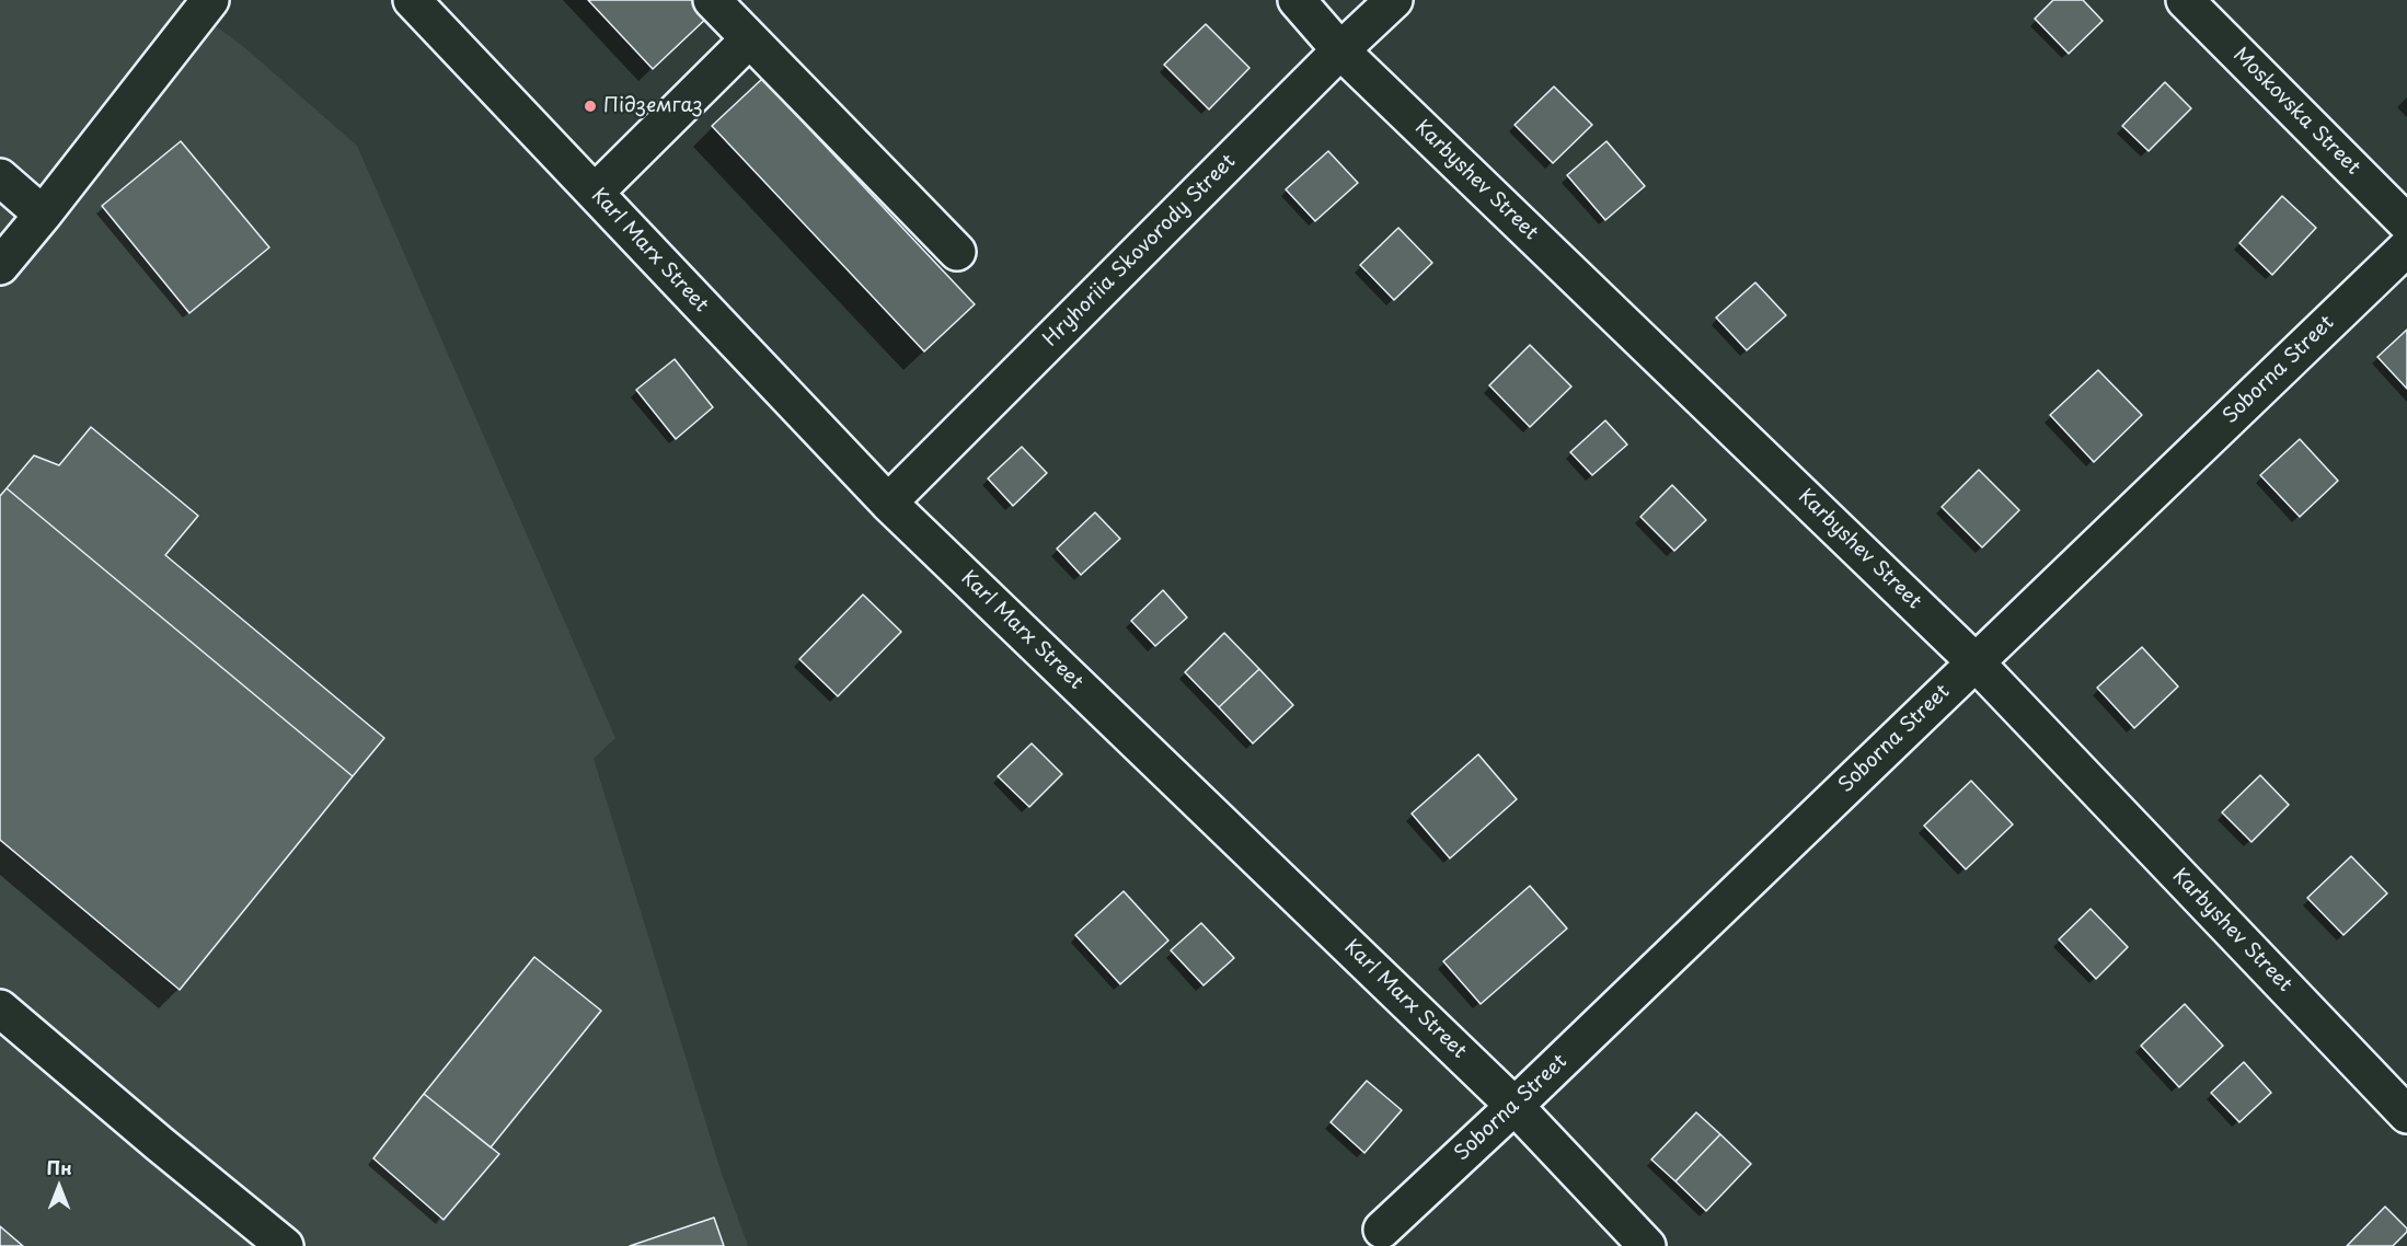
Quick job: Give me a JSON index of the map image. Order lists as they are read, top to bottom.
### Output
{
  "streets": {
    "street": [
      "Moskovska Street",
      "Karbyshev Street",
      "Karl Marx Street",
      "Hryhoriia Skovorody Street",
      "Soborna Street"
    ]
  },
  "crossings": [
    ["Karbyshev Street", "Hryhoriia Skovorody Street"],
    ["Karbyshev Street", "Soborna Street"],
    ["Karl Marx Street", "Hryhoriia Skovorody Street"],
    ["Karl Marx Street", "Soborna Street"]
  ],
  "places": ["Підземгаз"],
  "north": "top"
}
